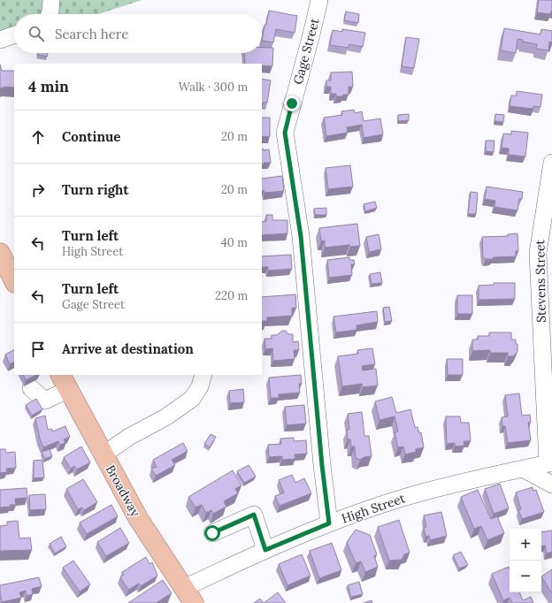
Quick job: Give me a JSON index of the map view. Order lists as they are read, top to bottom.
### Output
{
  "streets": {
    "main road": ["Broadway"],
    "street": ["Gage Street", "Stevens Street", "High Street"]
  },
  "crossings": [
    ["Gage Street", "High Street"],
    ["Stevens Street", "High Street"],
    ["Broadway", "High Street"]
  ],
  "page": {
    "search": "Search here",
    "heading": ["4 min", "Walk · 300 m"],
    "list": [
      ["Continue", "20 m"],
      ["Turn right", "20 m"],
      ["Turn left", "High Street", "40 m"],
      ["Turn left", "Gage Street", "220 m"],
      "Arrive at destination"
    ],
    "map_buttons": ["+", "−"]
  }
}
